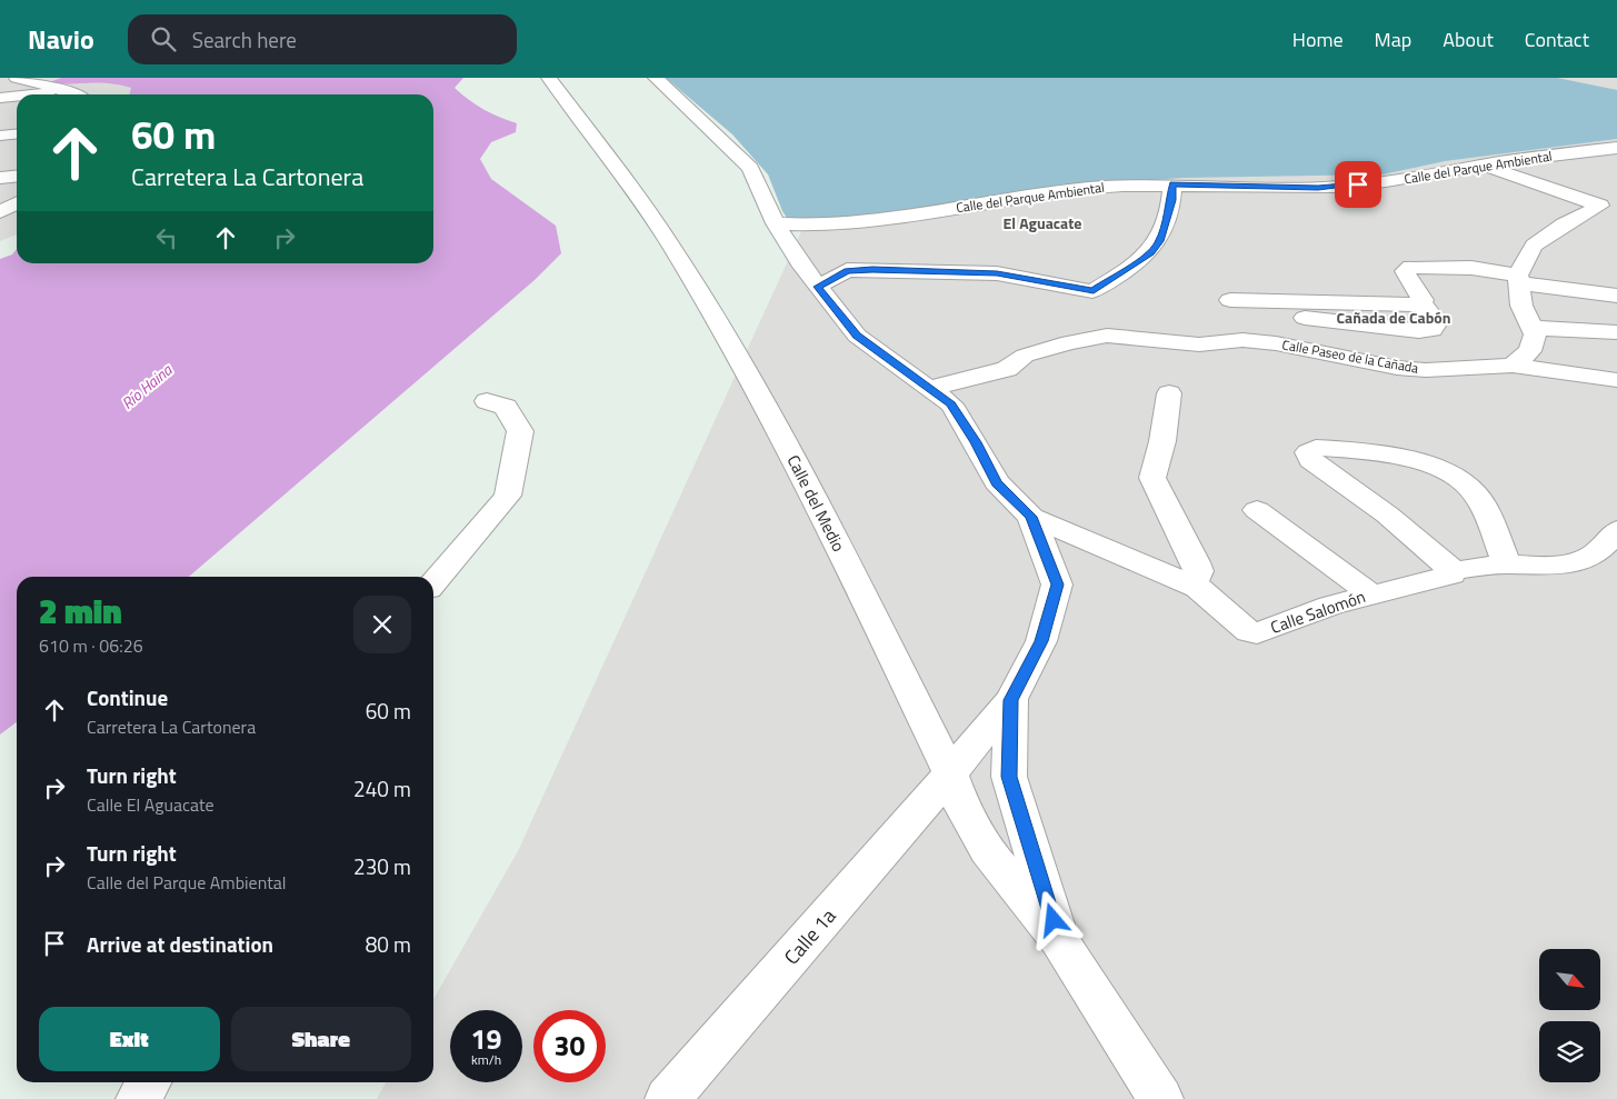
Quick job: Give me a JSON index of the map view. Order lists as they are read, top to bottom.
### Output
{
  "streets": {
    "street": [
      "Calle del Parque Ambiental",
      "Calle Paseo de la Cañada",
      "Calle del Medio",
      "Calle Salomón",
      "Calle 1a"
    ]
  },
  "crossings": [
    ["Calle del Medio", "Calle 1a"]
  ],
  "districts": ["El Aguacate", "Cañada de Cabón"],
  "water": ["Río Haina"],
  "north": "bottom right",
  "page": {
    "header": "Navio",
    "search": "Search here",
    "nav": [
      "Home",
      "Map",
      "About",
      "Contact"
    ],
    "turn": ["60 m", "Carretera La Cartonera"],
    "heading": ["2 min", "610 m · 06:26"],
    "list": [
      {
        "name": "Continue",
        "note": "Carretera La Cartonera",
        "value": "60 m"
      },
      {
        "name": "Turn right",
        "note": "Calle El Aguacate",
        "value": "240 m"
      },
      {
        "name": "Turn right",
        "note": "Calle del Parque Ambiental",
        "value": "230 m"
      },
      {
        "name": "Arrive at destination",
        "value": "80 m"
      }
    ],
    "buttons": ["Exit", "Share"],
    "speed": "19 km/h",
    "limit": "30"
  }
}
